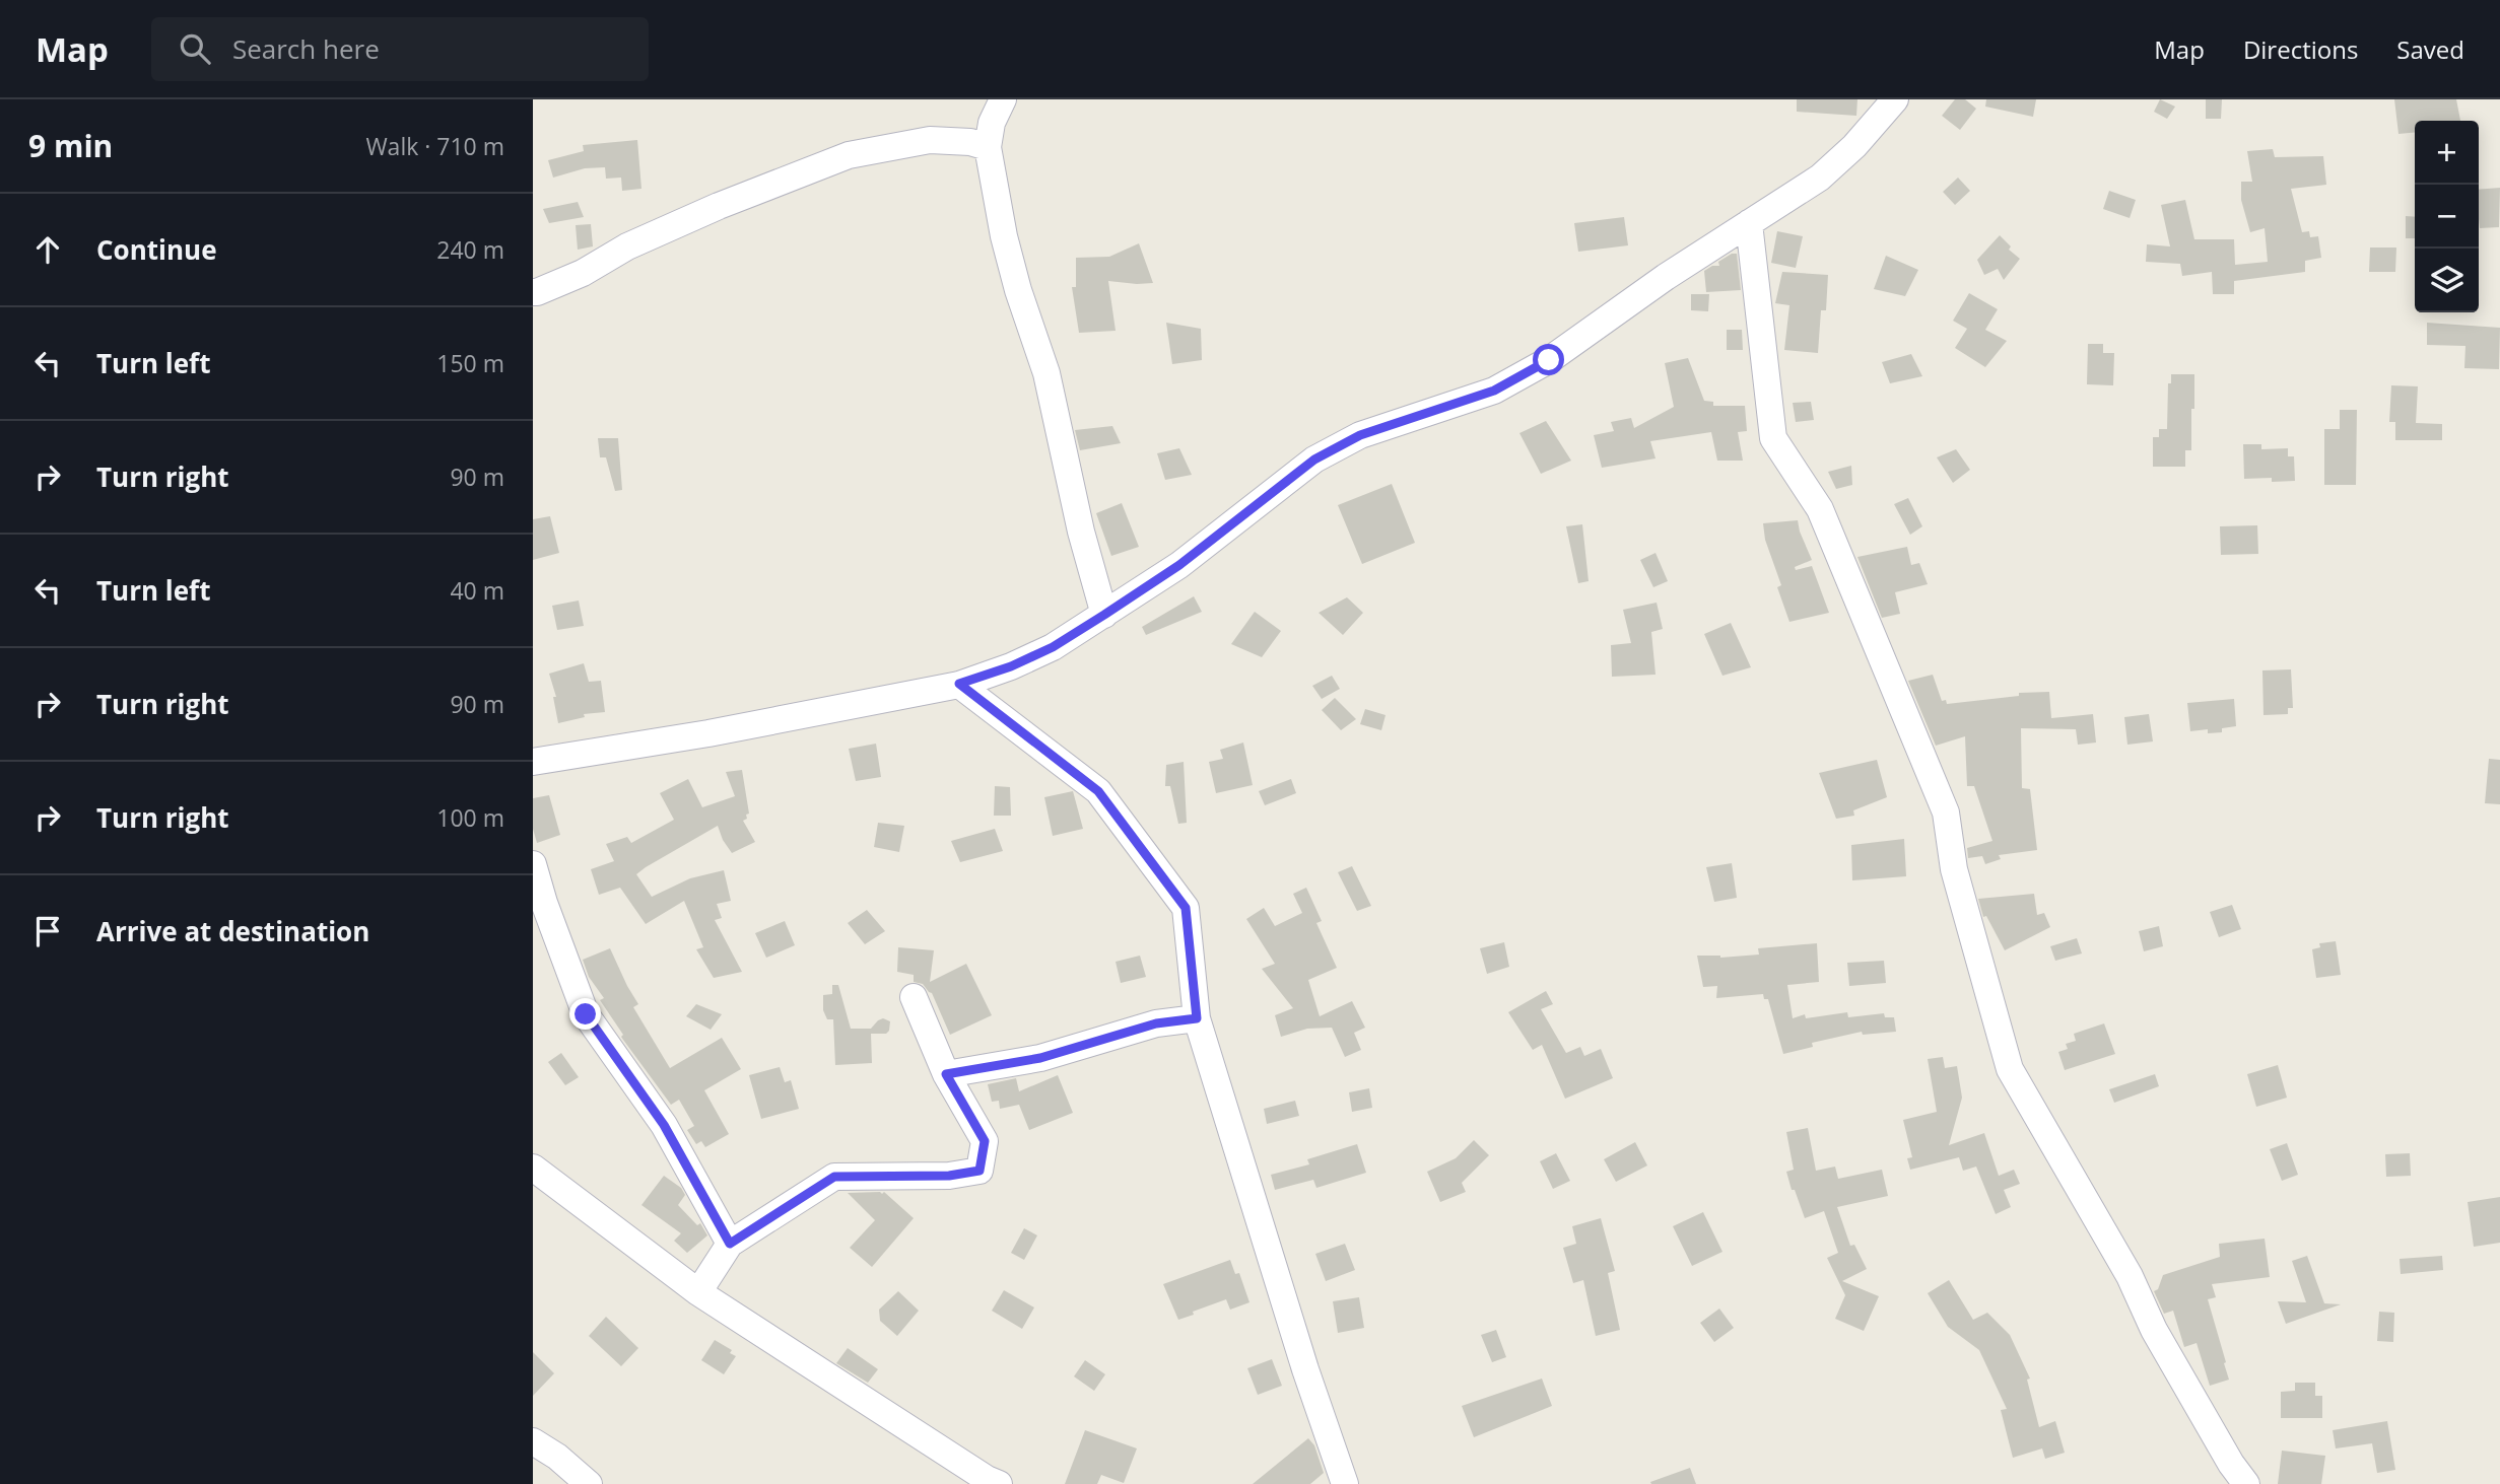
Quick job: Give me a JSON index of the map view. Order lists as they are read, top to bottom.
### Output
{
  "page": {
    "header": "Map",
    "search": "Search here",
    "nav": ["Map", "Directions", "Saved"],
    "heading": ["9 min", "Walk · 710 m"],
    "map_buttons": ["+", "−"],
    "list": [
      ["Continue", "240 m"],
      ["Turn left", "150 m"],
      ["Turn right", "90 m"],
      ["Turn left", "40 m"],
      ["Turn right", "90 m"],
      ["Turn right", "100 m"],
      "Arrive at destination"
    ]
  }
}
